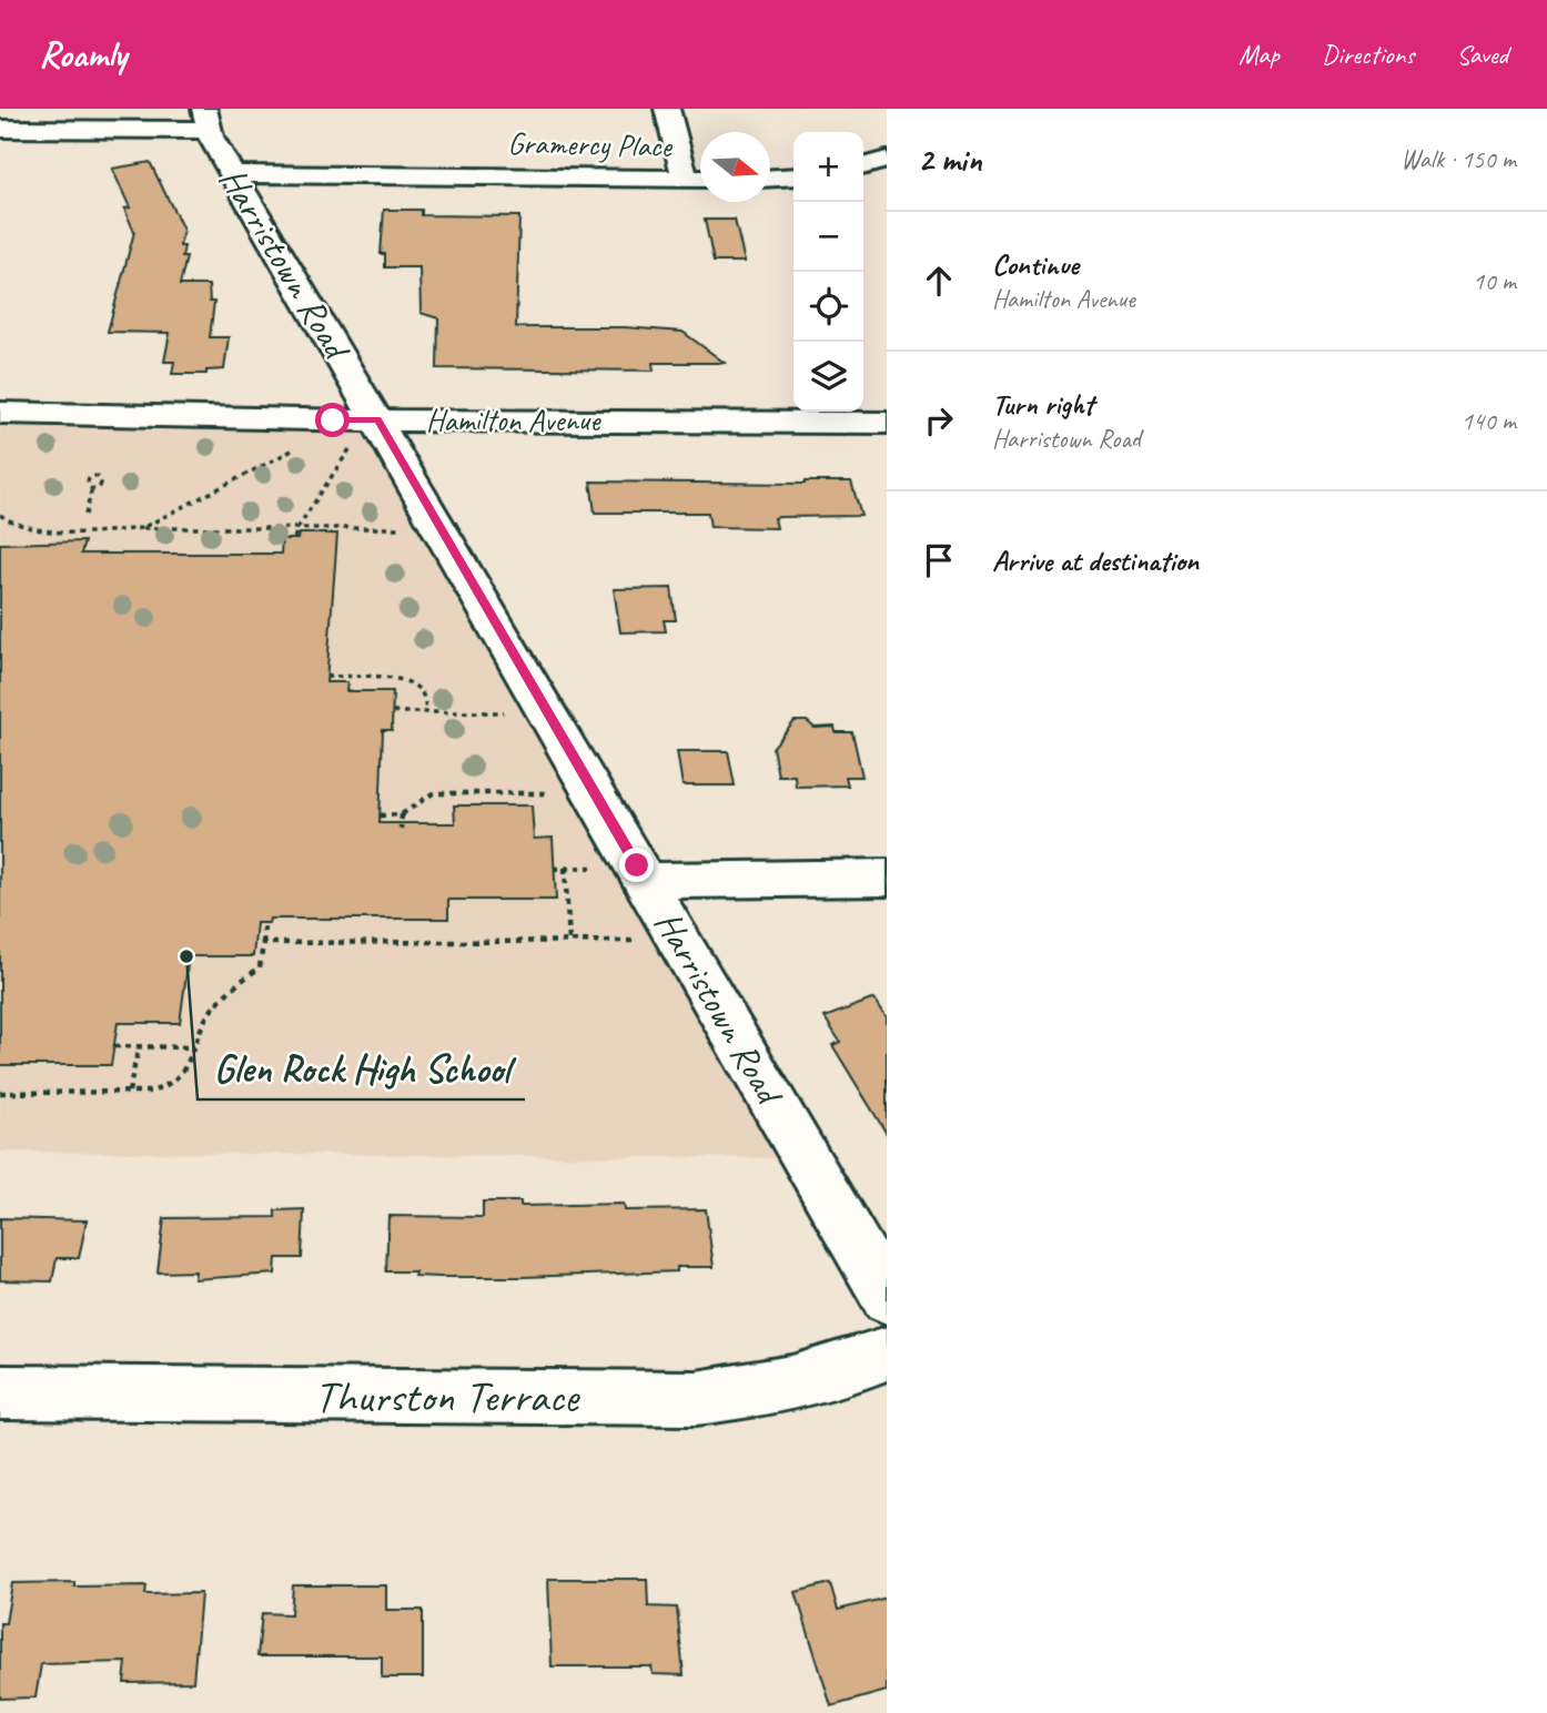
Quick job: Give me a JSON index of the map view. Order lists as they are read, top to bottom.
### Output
{
  "streets": {
    "street": [
      "Gramercy Place",
      "Harristown Road",
      "Hamilton Avenue",
      "Thurston Terrace"
    ]
  },
  "crossings": [
    ["Gramercy Place", "Harristown Road"],
    ["Harristown Road", "Hamilton Avenue"]
  ],
  "places": ["Glen Rock High School"],
  "north": "right",
  "page": {
    "header": "Roamly",
    "nav": ["Map", "Directions", "Saved"],
    "heading": ["2 min", "Walk · 150 m"],
    "map_buttons": ["+", "−"],
    "list": [
      ["Continue", "Hamilton Avenue", "10 m"],
      ["Turn right", "Harristown Road", "140 m"],
      "Arrive at destination"
    ]
  }
}
